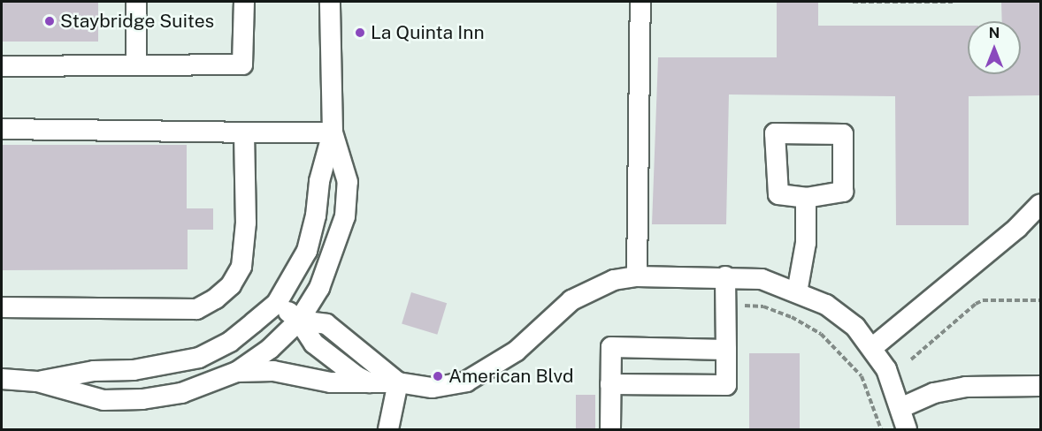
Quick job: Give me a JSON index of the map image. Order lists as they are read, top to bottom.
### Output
{
  "places": ["Staybridge Suites", "La Quinta Inn", "American Blvd"],
  "north": "top"
}
